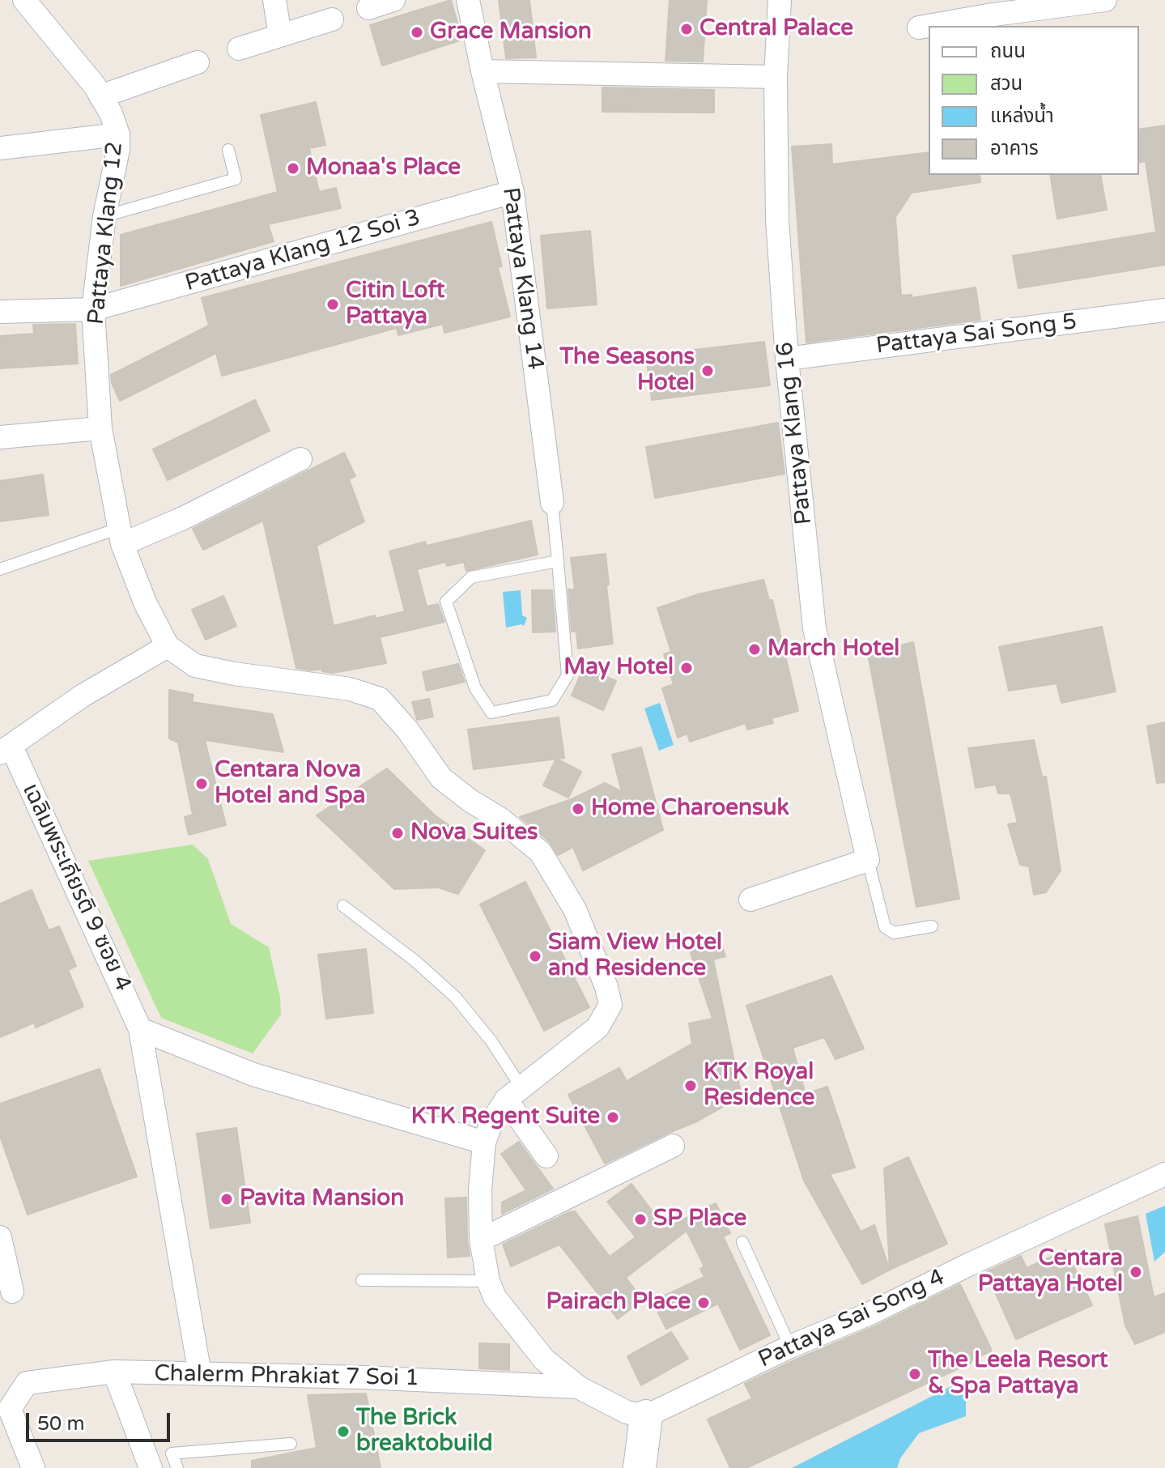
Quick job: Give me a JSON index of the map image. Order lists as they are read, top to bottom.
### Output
{
  "streets": {
    "street": [
      "Pattaya Klang 12",
      "Pattaya Klang 12 Soi 3",
      "Pattaya Klang 14",
      "Pattaya Sai Song 5",
      "Pattaya Klang 16",
      "เฉลิมพระเกียรติ 9 ซอย 4",
      "Pattaya Sai Song 4",
      "Chalerm Phrakiat 7 Soi 1"
    ]
  },
  "crossings": [
    ["Pattaya Klang 12", "Pattaya Klang 12 Soi 3"],
    ["Pattaya Klang 12", "Pattaya Sai Song 4"],
    ["Pattaya Klang 12", "Chalerm Phrakiat 7 Soi 1"],
    ["Pattaya Klang 12 Soi 3", "Pattaya Klang 14"],
    ["Pattaya Sai Song 5", "Pattaya Klang 16"],
    ["เฉลิมพระเกียรติ 9 ซอย 4", "Chalerm Phrakiat 7 Soi 1"]
  ],
  "places": [
    "Central Palace",
    "Grace Mansion",
    "Monaa's Place",
    "Citin Loft Pattaya",
    "The Seasons Hotel",
    "March Hotel",
    "May Hotel",
    "Centara Nova Hotel and Spa",
    "Home Charoensuk",
    "Nova Suites",
    "Siam View Hotel and Residence",
    "KTK Royal Residence",
    "KTK Regent Suite",
    "Pavita Mansion",
    "SP Place",
    "Centara Pattaya Hotel",
    "Pairach Place",
    "The Leela Resort & Spa Pattaya",
    "The Brick breaktobuild"
  ],
  "legend": [
    "ถนน",
    "สวน",
    "แหล่งน้ำ",
    "อาคาร"
  ],
  "scale_bar": "50 m"
}
